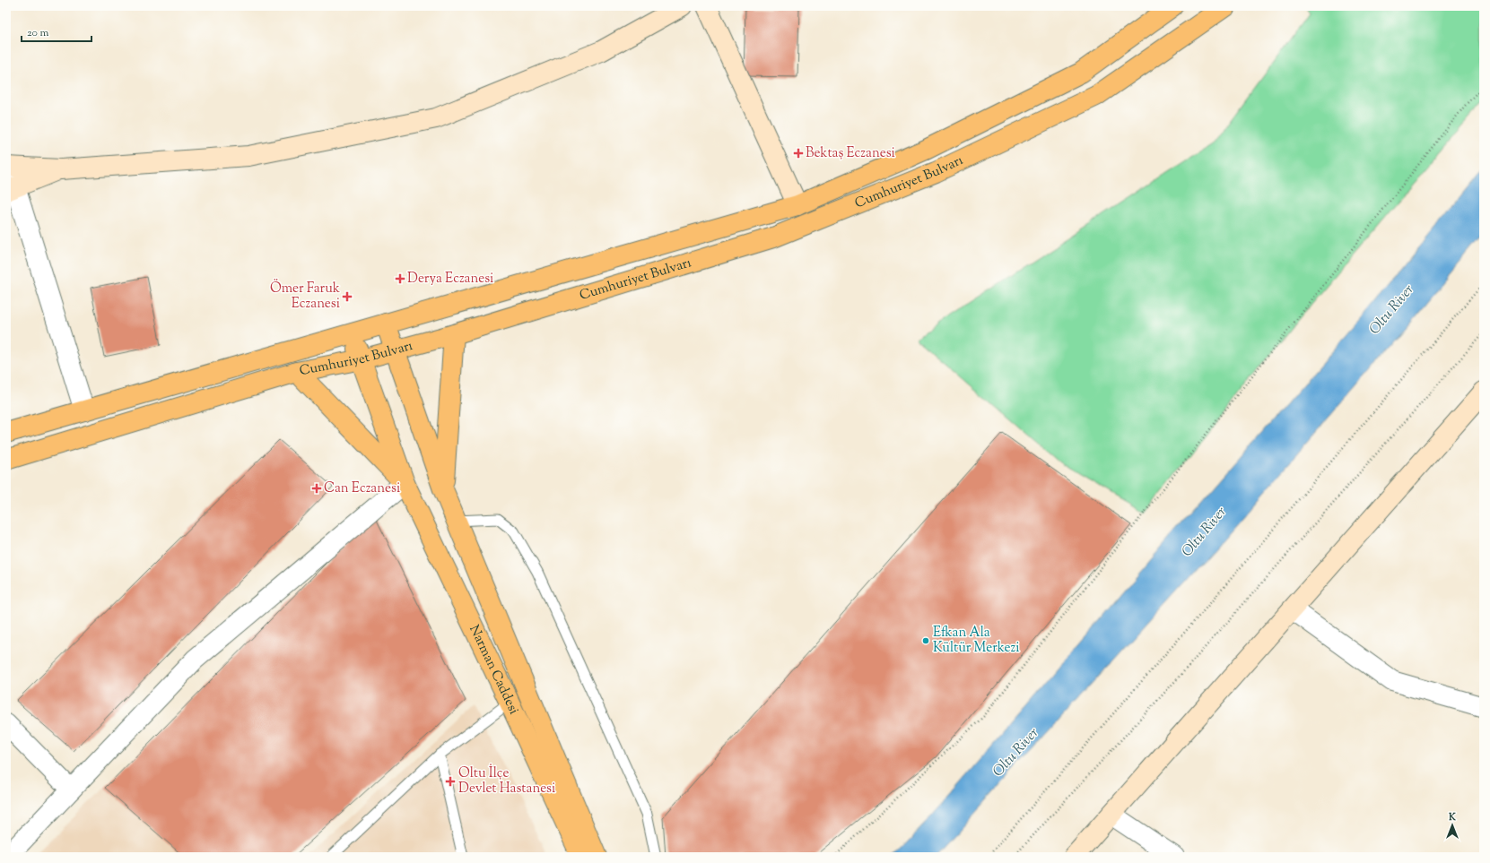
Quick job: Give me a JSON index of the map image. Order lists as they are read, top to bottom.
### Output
{
  "streets": {
    "main road": ["Cumhuriyet Bulvarı", "Narman Caddesi"]
  },
  "crossings": [
    ["Cumhuriyet Bulvarı", "Narman Caddesi"]
  ],
  "water": ["Oltu River"],
  "places": {
    "health": [
      "Bektaş Eczanesi",
      "Derya Eczanesi",
      "Ömer Faruk Eczanesi",
      "Can Eczanesi",
      "Oltu İlçe Devlet Hastanesi"
    ],
    "other": ["Efkan Ala Kültür Merkezi"]
  },
  "scale_bar": "20 m",
  "north": "top"
}
